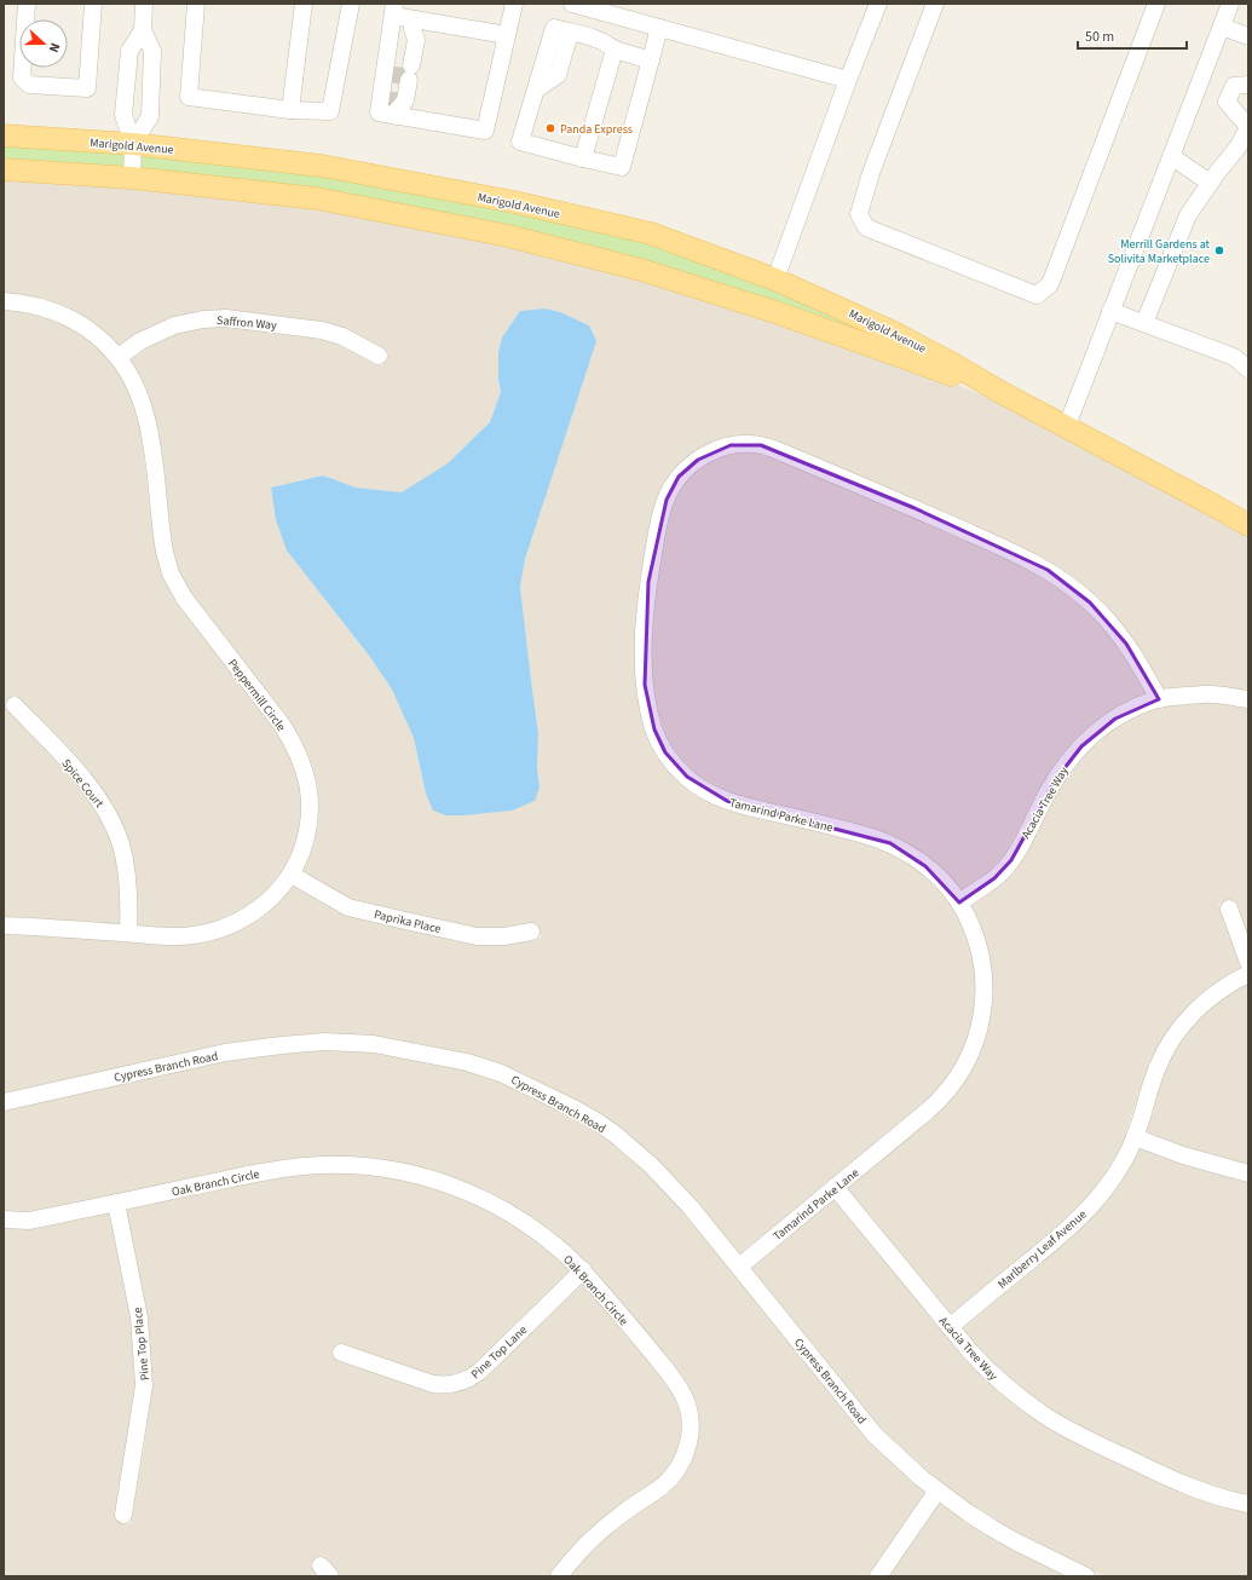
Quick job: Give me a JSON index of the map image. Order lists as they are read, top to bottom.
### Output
{
  "streets": {
    "main road": ["Marigold Avenue"],
    "street": [
      "Saffron Way",
      "Peppermill Circle",
      "Spice Court",
      "Acacia Tree Way",
      "Tamarind Parke Lane",
      "Paprika Place",
      "Cypress Branch Road",
      "Oak Branch Circle",
      "Marlberry Leaf Avenue",
      "Pine Top Place",
      "Pine Top Lane"
    ]
  },
  "crossings": [
    ["Saffron Way", "Peppermill Circle"],
    ["Peppermill Circle", "Spice Court"],
    ["Peppermill Circle", "Paprika Place"],
    ["Acacia Tree Way", "Tamarind Parke Lane"],
    ["Acacia Tree Way", "Marlberry Leaf Avenue"],
    ["Tamarind Parke Lane", "Cypress Branch Road"],
    ["Oak Branch Circle", "Pine Top Place"],
    ["Oak Branch Circle", "Pine Top Lane"]
  ],
  "places": ["Panda Express", "Merrill Gardens at Solivita Marketplace"],
  "scale_bar": "50 m",
  "north": "right"
}
